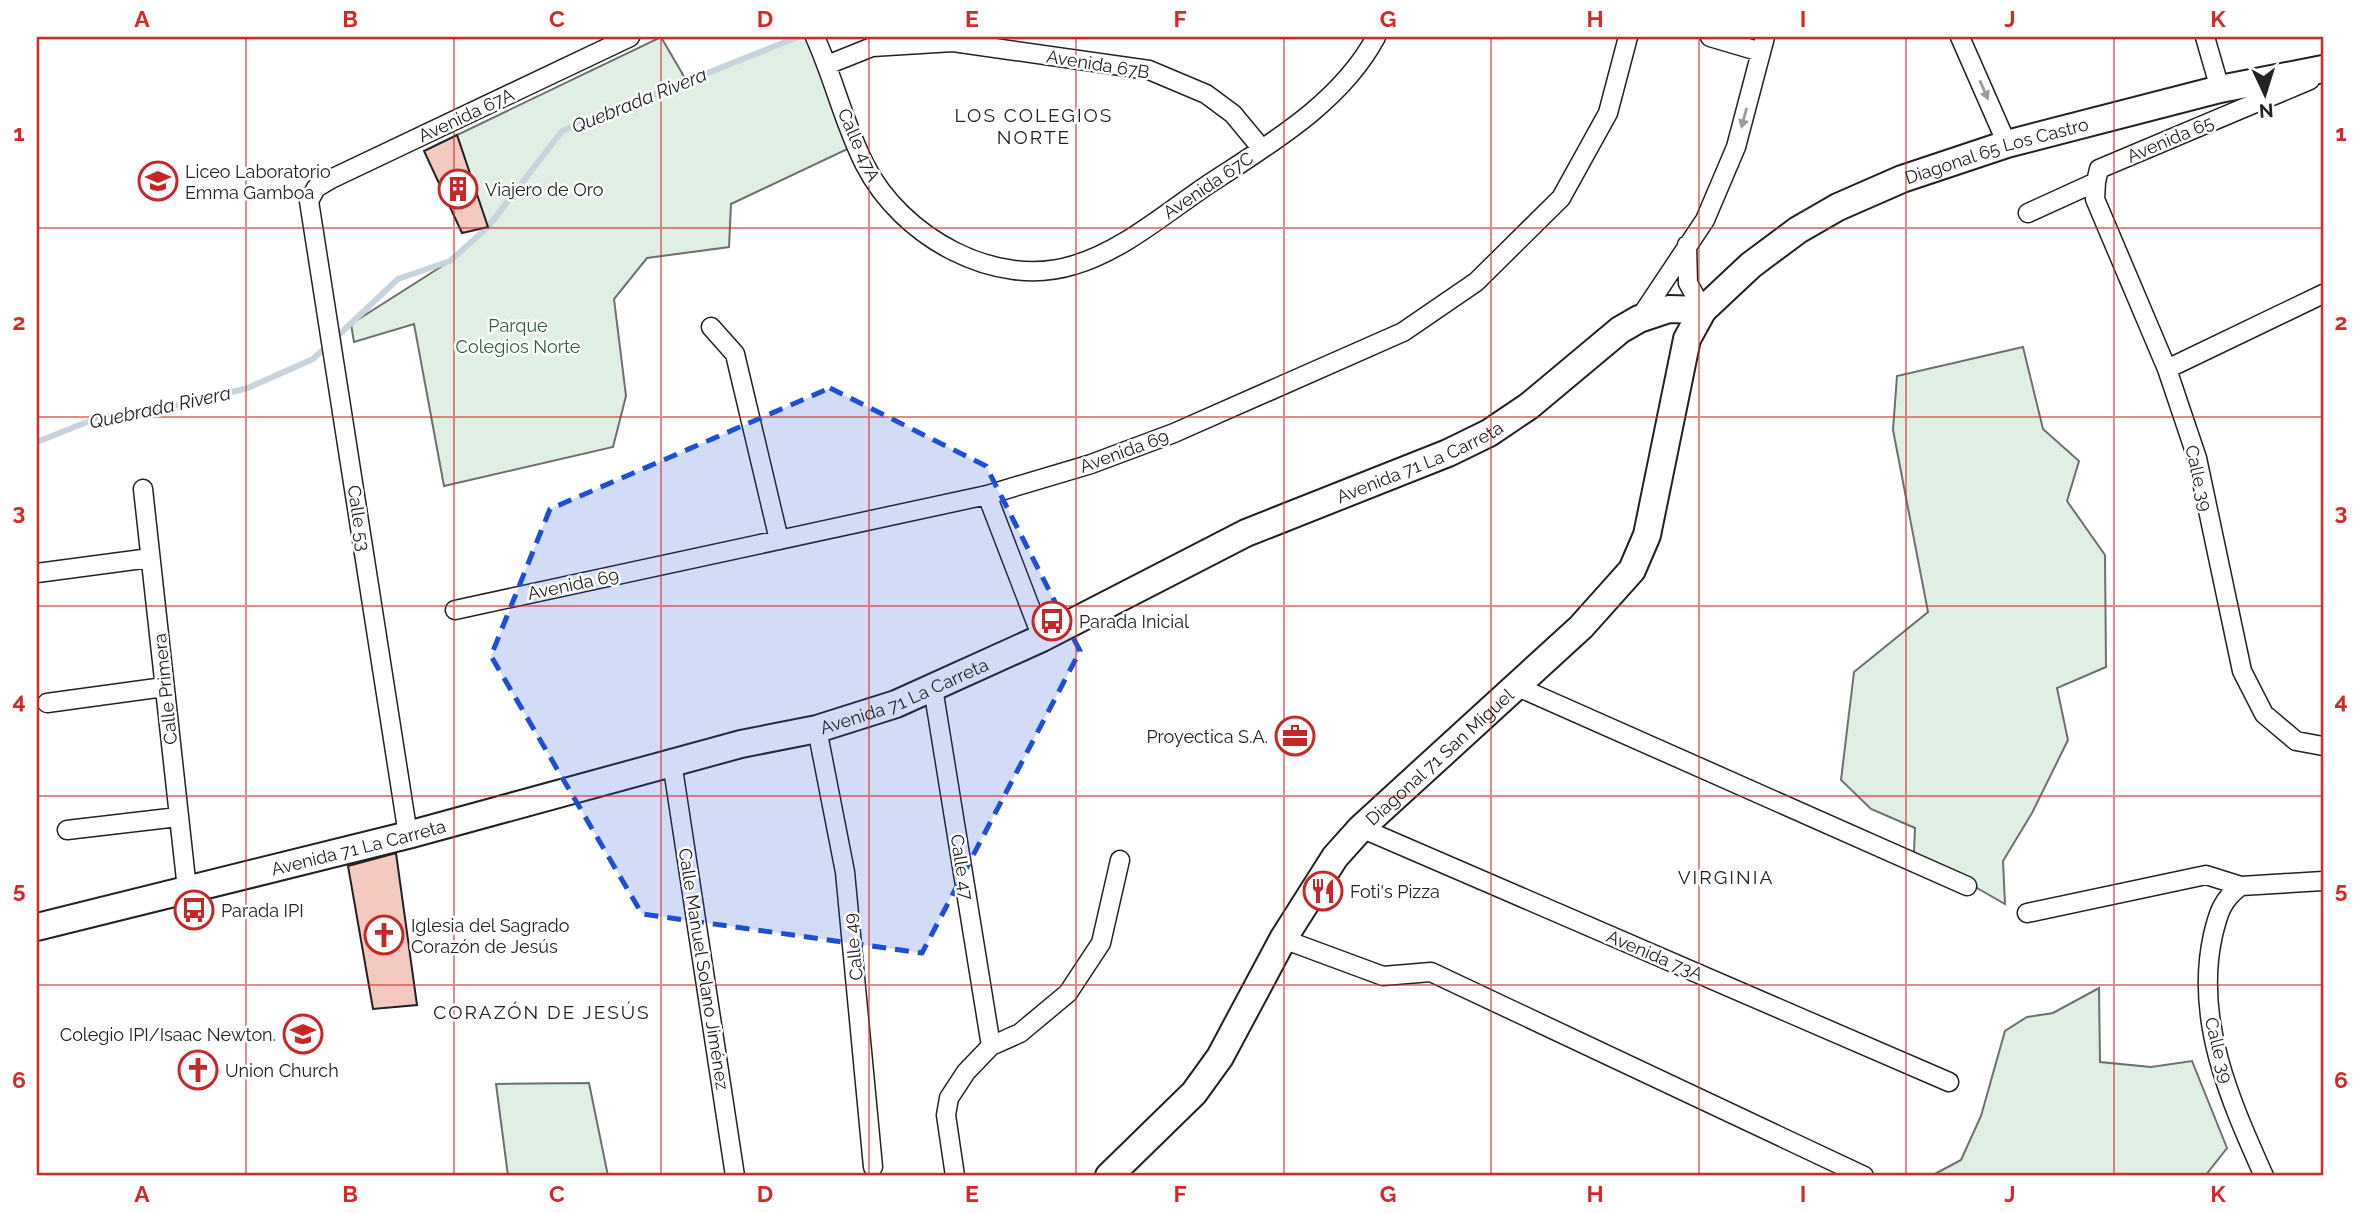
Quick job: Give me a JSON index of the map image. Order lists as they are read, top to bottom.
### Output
{
  "streets": {
    "street": [
      "Avenida 67B",
      "Avenida 67A",
      "Avenida 65",
      "Calle 47A",
      "Diagonal 65 Los Castro",
      "Avenida 67C",
      "Avenida 69",
      "Avenida 71 La Carreta",
      "Calle 39",
      "Calle 53",
      "Calle Primera",
      "Diagonal 71 San Miguel",
      "Calle 47",
      "Calle 49",
      "Avenida 73A",
      "Calle Manuel Solano Jiménez"
    ]
  },
  "crossings": [
    ["Avenida 67B", "Calle 47A"],
    ["Avenida 67B", "Avenida 67C"],
    ["Avenida 67A", "Calle 53"],
    ["Avenida 65", "Calle 39"],
    ["Calle 47A", "Avenida 67C"],
    ["Diagonal 65 Los Castro", "Avenida 71 La Carreta"],
    ["Diagonal 65 Los Castro", "Diagonal 71 San Miguel"],
    ["Avenida 71 La Carreta", "Calle 53"],
    ["Avenida 71 La Carreta", "Calle Primera"],
    ["Avenida 71 La Carreta", "Diagonal 71 San Miguel"],
    ["Avenida 71 La Carreta", "Calle 47"],
    ["Avenida 71 La Carreta", "Calle 49"],
    ["Avenida 71 La Carreta", "Calle Manuel Solano Jiménez"],
    ["Diagonal 71 San Miguel", "Avenida 73A"]
  ],
  "districts": ["LOS COLEGIOS NORTE", "VIRGINIA", "CORAZÓN DE JESÚS"],
  "water": ["Quebrada Rivera"],
  "parks": ["Parque Colegios Norte"],
  "places": {
    "school or university": ["Liceo Laboratorio Emma Gamboa", "Colegio IPI/Isaac Newton."],
    "building": ["Viajero de Oro"],
    "bus stop": ["Parada Inicial", "Parada IPI"],
    "office": ["Proyectica S.A."],
    "restaurant": ["Foti's Pizza"],
    "church": ["Iglesia del Sagrado Corazón de Jesús", "Union Church"]
  },
  "north": "bottom",
  "grid": {
    "columns": [
      "A",
      "B",
      "C",
      "D",
      "E",
      "F",
      "G",
      "H",
      "I",
      "J",
      "K"
    ],
    "rows": [
      "1",
      "2",
      "3",
      "4",
      "5",
      "6"
    ]
  }
}
